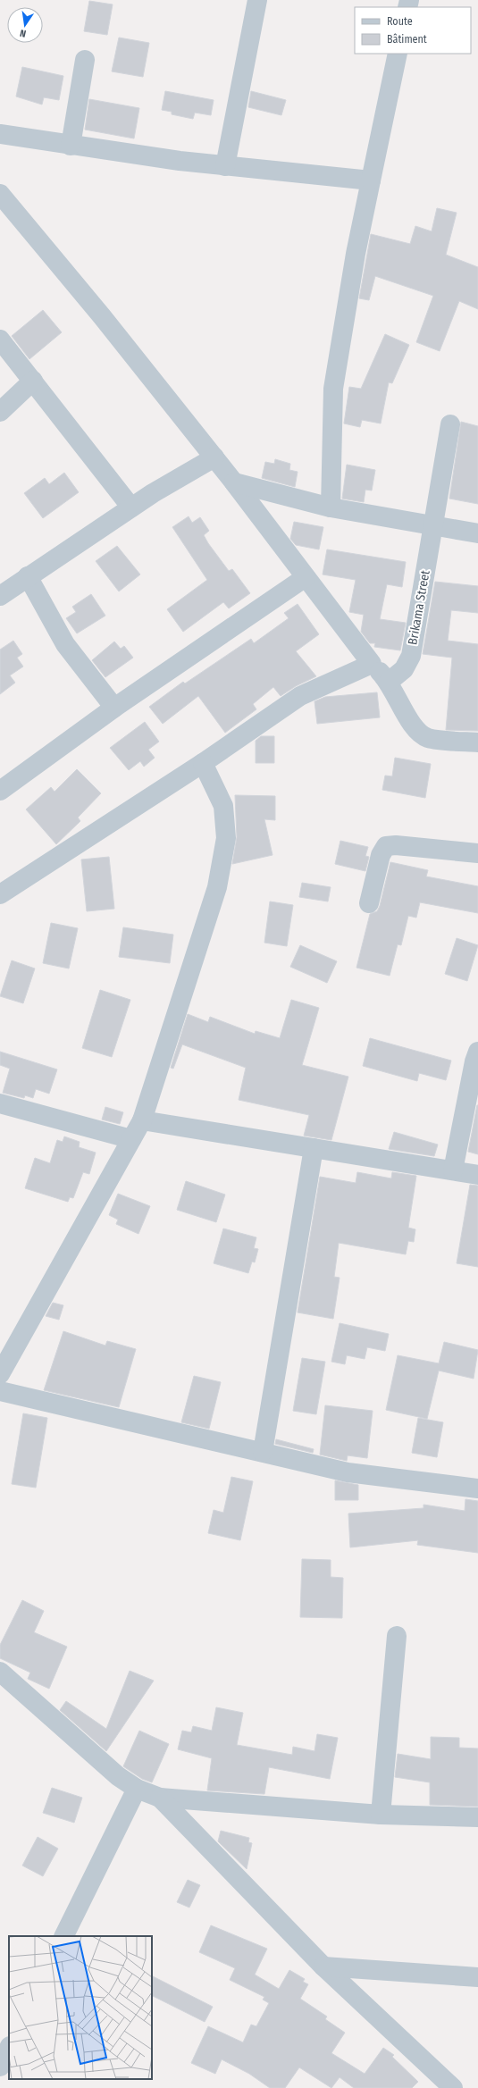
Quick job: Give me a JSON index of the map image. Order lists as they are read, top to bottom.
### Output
{
  "streets": {
    "street": ["Brikama Street"]
  },
  "legend": ["Route", "Bâtiment"],
  "north": "bottom"
}
